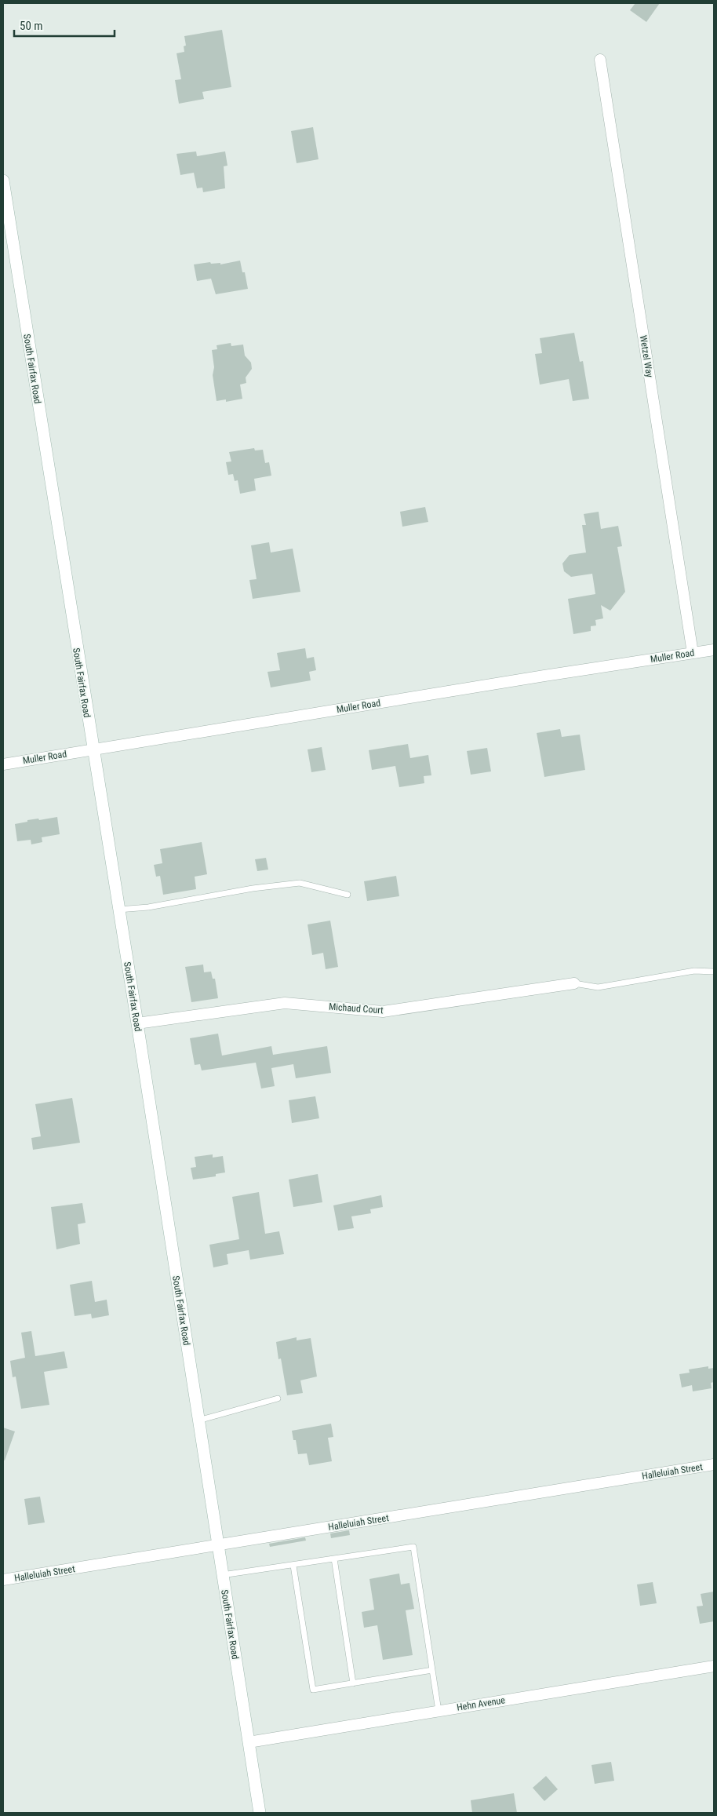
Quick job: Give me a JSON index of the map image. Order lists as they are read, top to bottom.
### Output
{
  "streets": {
    "street": [
      "Wetzel Way",
      "South Fairfax Road",
      "Muller Road",
      "Michaud Court",
      "Halleluiah Street",
      "Hehn Avenue"
    ]
  },
  "crossings": [
    ["Wetzel Way", "Muller Road"],
    ["South Fairfax Road", "Muller Road"],
    ["South Fairfax Road", "Michaud Court"],
    ["South Fairfax Road", "Halleluiah Street"],
    ["South Fairfax Road", "Hehn Avenue"]
  ],
  "scale_bar": "50 m"
}
